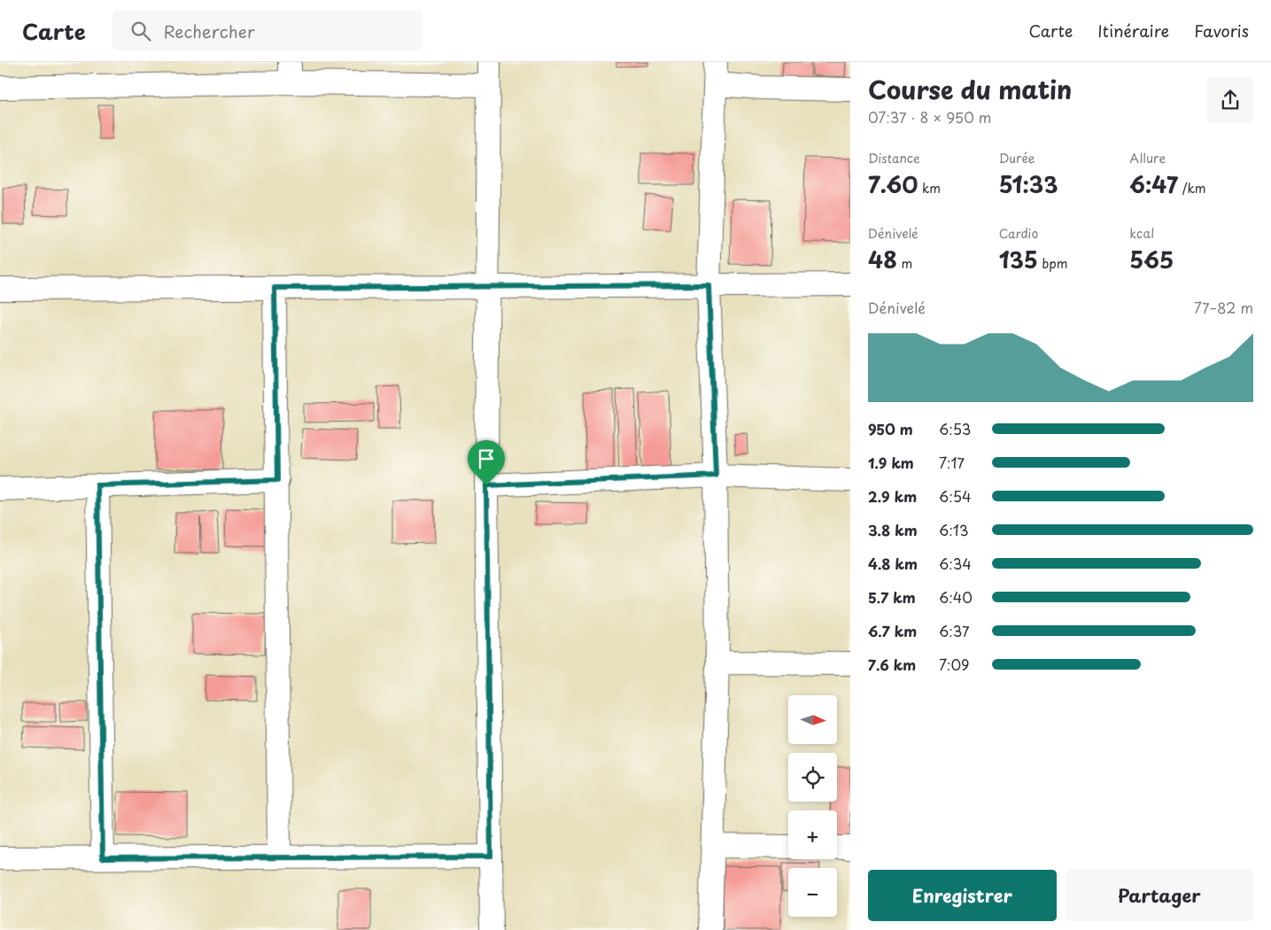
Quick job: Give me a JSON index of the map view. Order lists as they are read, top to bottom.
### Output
{
  "north": "right",
  "page": {
    "header": "Carte",
    "search": "Rechercher",
    "nav": ["Carte", "Itinéraire", "Favoris"],
    "heading": ["Course du matin", "07:37 · 8 × 950 m"],
    "stats": [
      ["Distance", "7.60 km"],
      ["Durée", "51:33"],
      ["Allure", "6:47 /km"],
      ["Dénivelé", "48 m"],
      ["Cardio", "135 bpm"],
      ["kcal", "565"]
    ],
    "chart": ["Dénivelé", "77–82 m"],
    "list": [
      {
        "name": "950 m",
        "note": "6:53"
      },
      {
        "name": "1.9 km",
        "note": "7:17"
      },
      {
        "name": "2.9 km",
        "note": "6:54"
      },
      {
        "name": "3.8 km",
        "note": "6:13"
      },
      {
        "name": "4.8 km",
        "note": "6:34"
      },
      {
        "name": "5.7 km",
        "note": "6:40"
      },
      {
        "name": "6.7 km",
        "note": "6:37"
      },
      {
        "name": "7.6 km",
        "note": "7:09"
      }
    ],
    "map_buttons": ["+", "−"],
    "buttons": ["Enregistrer", "Partager"]
  }
}
